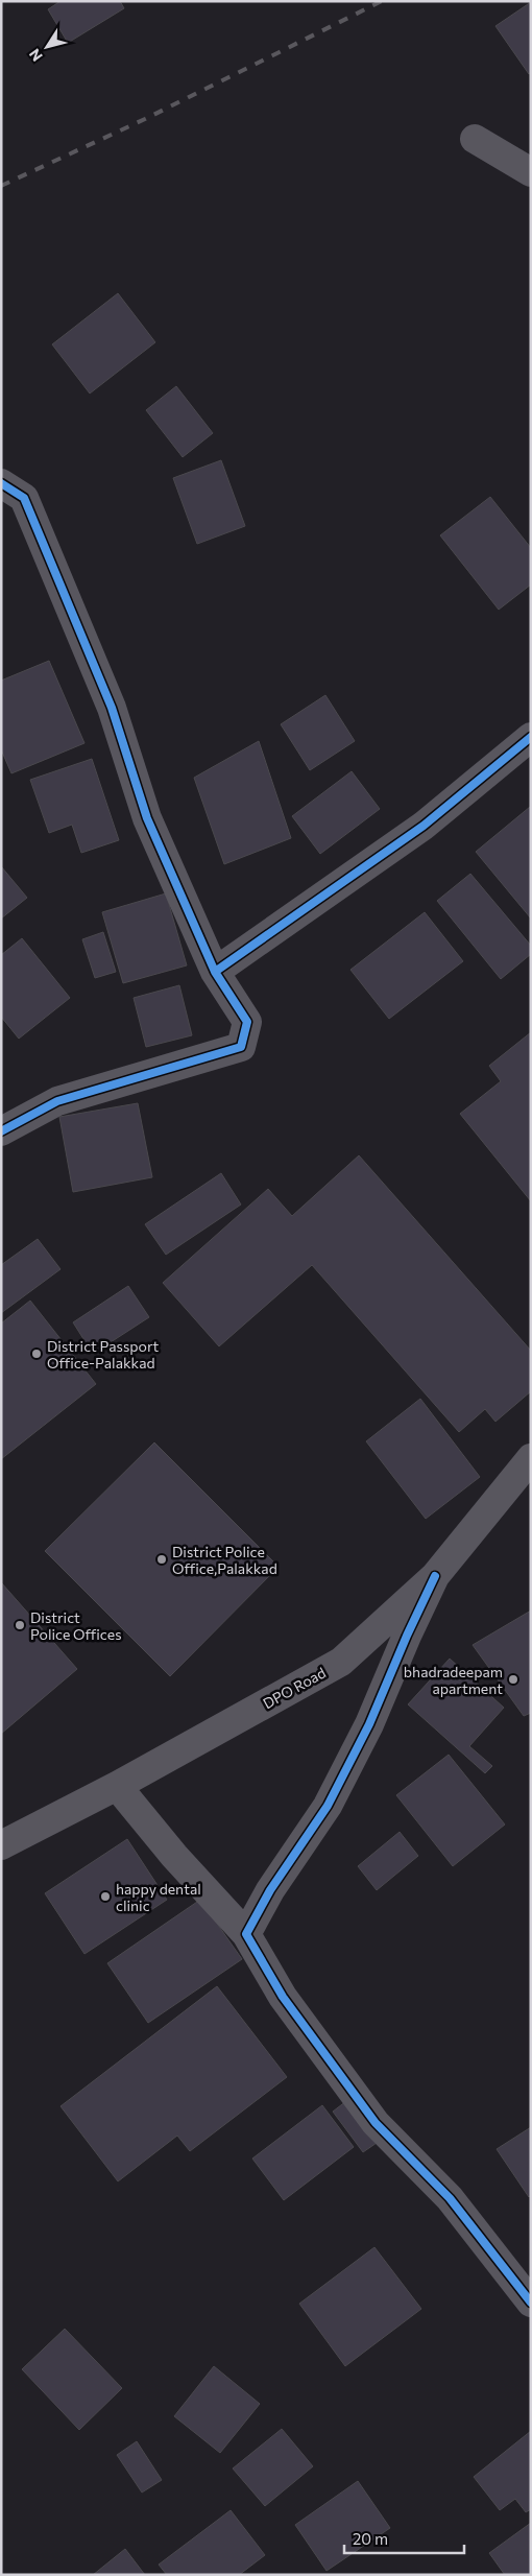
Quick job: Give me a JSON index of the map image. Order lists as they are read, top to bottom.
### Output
{
  "streets": {
    "street": ["DPO Road"]
  },
  "places": [
    "District Passport Office-Palakkad",
    "District Police Office,Palakkad",
    "District Police Offices",
    "bhadradeepam apartment",
    "happy dental clinic"
  ],
  "scale_bar": "20 m",
  "north": "bottom left"
}
